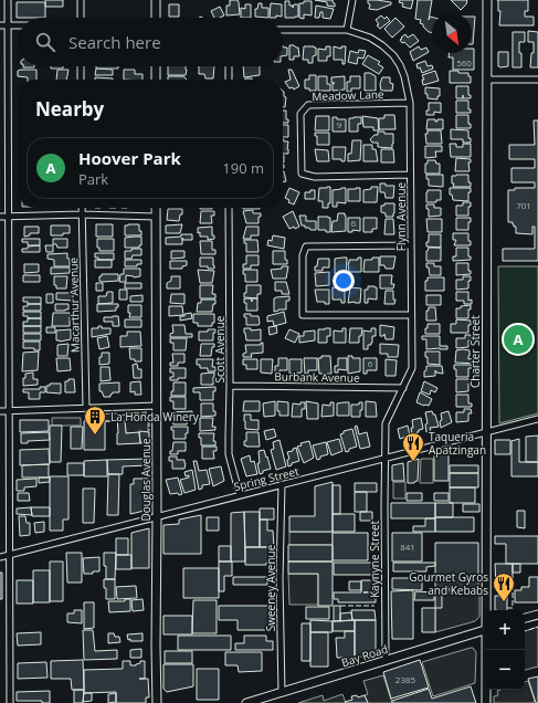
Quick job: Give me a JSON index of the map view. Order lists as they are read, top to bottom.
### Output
{
  "streets": {
    "street": [
      "Meadow Lane",
      "Flynn Avenue",
      "Macarthur Avenue",
      "Scott Avenue",
      "Charter Street",
      "Burbank Avenue",
      "Spring Street",
      "Douglas Avenue",
      "Kaynyne Street",
      "Sweeney Avenue",
      "Bay Road"
    ]
  },
  "crossings": [
    ["Meadow Lane", "Flynn Avenue"],
    ["Flynn Avenue", "Burbank Avenue"],
    ["Flynn Avenue", "Spring Street"],
    ["Flynn Avenue", "Kaynyne Street"],
    ["Scott Avenue", "Burbank Avenue"],
    ["Scott Avenue", "Spring Street"],
    ["Charter Street", "Spring Street"],
    ["Spring Street", "Douglas Avenue"],
    ["Spring Street", "Kaynyne Street"],
    ["Spring Street", "Sweeney Avenue"],
    ["Kaynyne Street", "Bay Road"],
    ["Sweeney Avenue", "Bay Road"]
  ],
  "places": {
    "building": ["La Honda Winery"],
    "restaurant": ["Taqueria Apatzingan", "Gourmet Gyros and Kebabs"]
  },
  "house_numbers": [
    "560",
    "9",
    "701",
    "6",
    "6",
    "841",
    "2385"
  ],
  "north": "bottom right",
  "page": {
    "search": "Search here",
    "heading": "Nearby",
    "list": [
      {
        "mark": "A",
        "name": "Hoover Park",
        "note": "Park",
        "value": "190 m"
      }
    ],
    "pins": "A",
    "map_buttons": ["+", "−"]
  }
}
